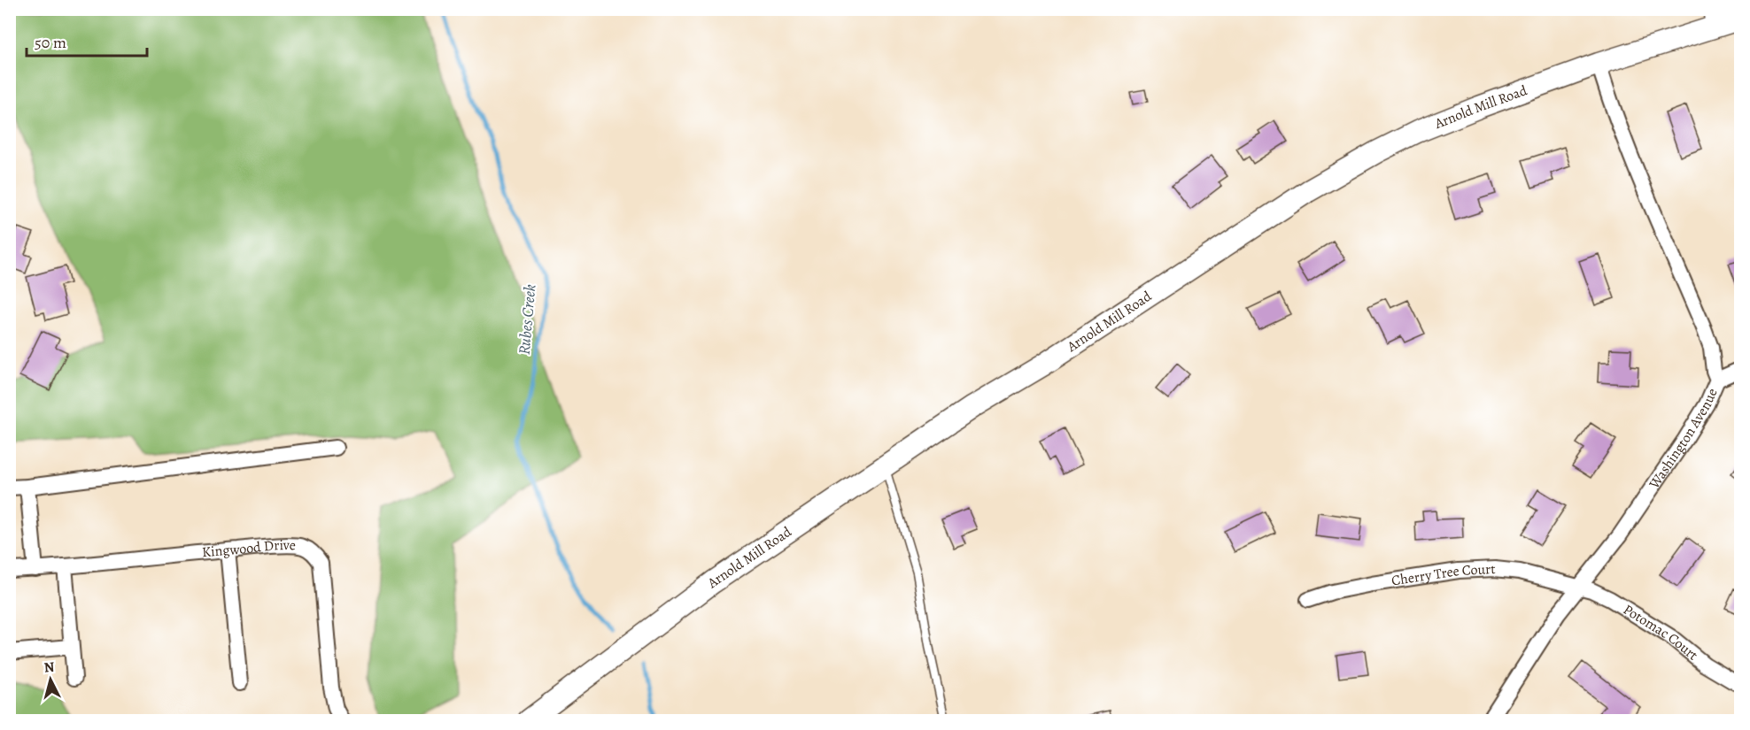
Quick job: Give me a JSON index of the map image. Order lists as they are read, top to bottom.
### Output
{
  "streets": {
    "main road": ["Arnold Mill Road"],
    "street": [
      "Washington Avenue",
      "Kingwood Drive",
      "Cherry Tree Court",
      "Potomac Court"
    ]
  },
  "crossings": [
    ["Arnold Mill Road", "Washington Avenue"],
    ["Washington Avenue", "Cherry Tree Court"],
    ["Washington Avenue", "Potomac Court"],
    ["Cherry Tree Court", "Potomac Court"]
  ],
  "water": ["Rubes Creek"],
  "scale_bar": "50 m",
  "north": "top"
}
